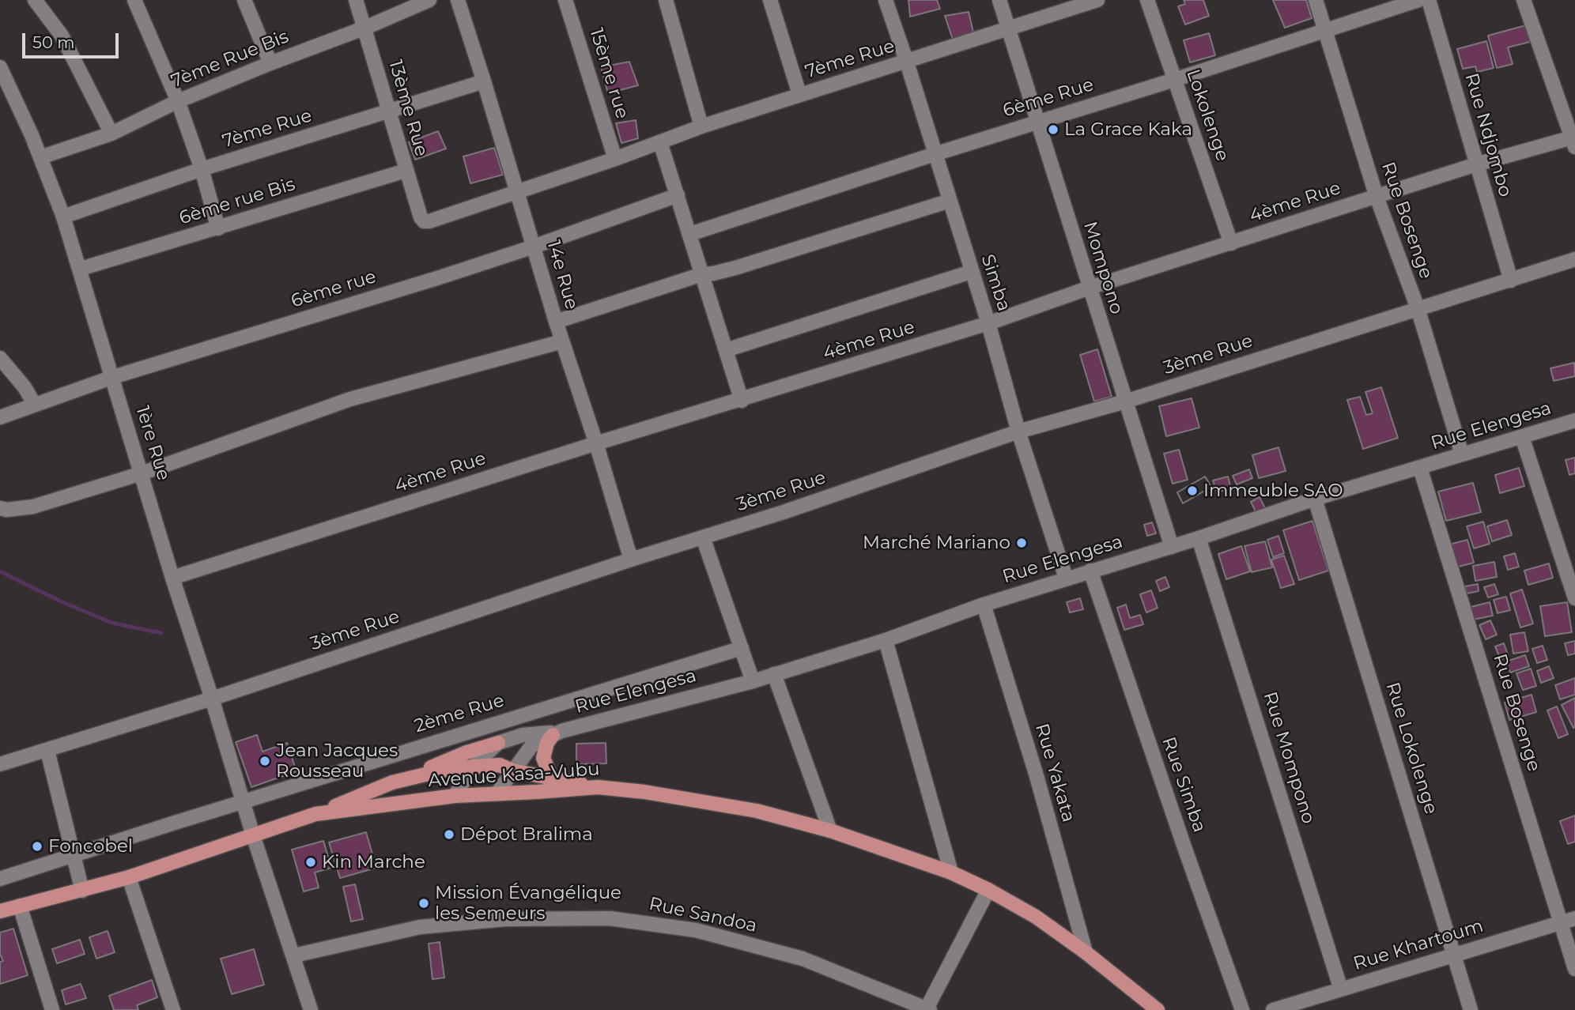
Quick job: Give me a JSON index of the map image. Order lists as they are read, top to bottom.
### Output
{
  "streets": {
    "main road": ["Avenue Kasa-Vubu"],
    "street": [
      "7ème Rue Bis",
      "7ème Rue",
      "15ème rue",
      "6ème Rue",
      "13ème Rue",
      "Lokolenge",
      "Rue Ndjombo",
      "6ème rue Bis",
      "4ème Rue",
      "Rue Bosenge",
      "Mompono",
      "14e Rue",
      "Simba",
      "6ème rue",
      "3ème Rue",
      "Rue Elengesa",
      "1ère Rue",
      "2ème Rue",
      "Rue Lokolenge",
      "Rue Mompono",
      "Rue Yakata",
      "Rue Simba",
      "Rue Sandoa",
      "Rue Khartoum"
    ]
  },
  "crossings": [
    ["7ème Rue Bis", "13ème Rue"],
    ["7ème Rue Bis", "1ère Rue"],
    ["7ème Rue", "15ème rue"],
    ["7ème Rue", "13ème Rue"],
    ["7ème Rue", "Mompono"],
    ["7ème Rue", "14e Rue"],
    ["7ème Rue", "Simba"],
    ["7ème Rue", "1ère Rue"],
    ["6ème Rue", "Lokolenge"],
    ["6ème Rue", "Rue Bosenge"],
    ["6ème Rue", "Mompono"],
    ["6ème Rue", "Simba"],
    ["13ème Rue", "6ème rue Bis"],
    ["Lokolenge", "4ème Rue"],
    ["Rue Ndjombo", "4ème Rue"],
    ["Rue Ndjombo", "3ème Rue"],
    ["6ème rue Bis", "1ère Rue"],
    ["4ème Rue", "Rue Bosenge"],
    ["4ème Rue", "Mompono"],
    ["4ème Rue", "14e Rue"],
    ["4ème Rue", "Simba"],
    ["4ème Rue", "1ère Rue"],
    ["Rue Bosenge", "3ème Rue"],
    ["Rue Bosenge", "Rue Elengesa"],
    ["Rue Bosenge", "Rue Khartoum"],
    ["Mompono", "3ème Rue"],
    ["Mompono", "Rue Elengesa"],
    ["14e Rue", "6ème rue"],
    ["14e Rue", "3ème Rue"],
    ["Simba", "3ème Rue"],
    ["Simba", "Rue Elengesa"],
    ["6ème rue", "1ère Rue"],
    ["3ème Rue", "1ère Rue"],
    ["Rue Elengesa", "Rue Lokolenge"],
    ["Rue Elengesa", "Rue Mompono"],
    ["Rue Elengesa", "Rue Yakata"],
    ["Rue Elengesa", "Rue Simba"],
    ["1ère Rue", "2ème Rue"],
    ["1ère Rue", "Avenue Kasa-Vubu"],
    ["1ère Rue", "Rue Sandoa"],
    ["Rue Lokolenge", "Rue Khartoum"],
    ["Rue Mompono", "Rue Khartoum"],
    ["Rue Yakata", "Avenue Kasa-Vubu"]
  ],
  "places": [
    "La Grace Kaka",
    "Immeuble SAO",
    "Marché Mariano",
    "Jean Jacques Rousseau",
    "Dépot Bralima",
    "Foncobel",
    "Kin Marche",
    "Mission Évangélique les Semeurs"
  ],
  "scale_bar": "50 m"
}
